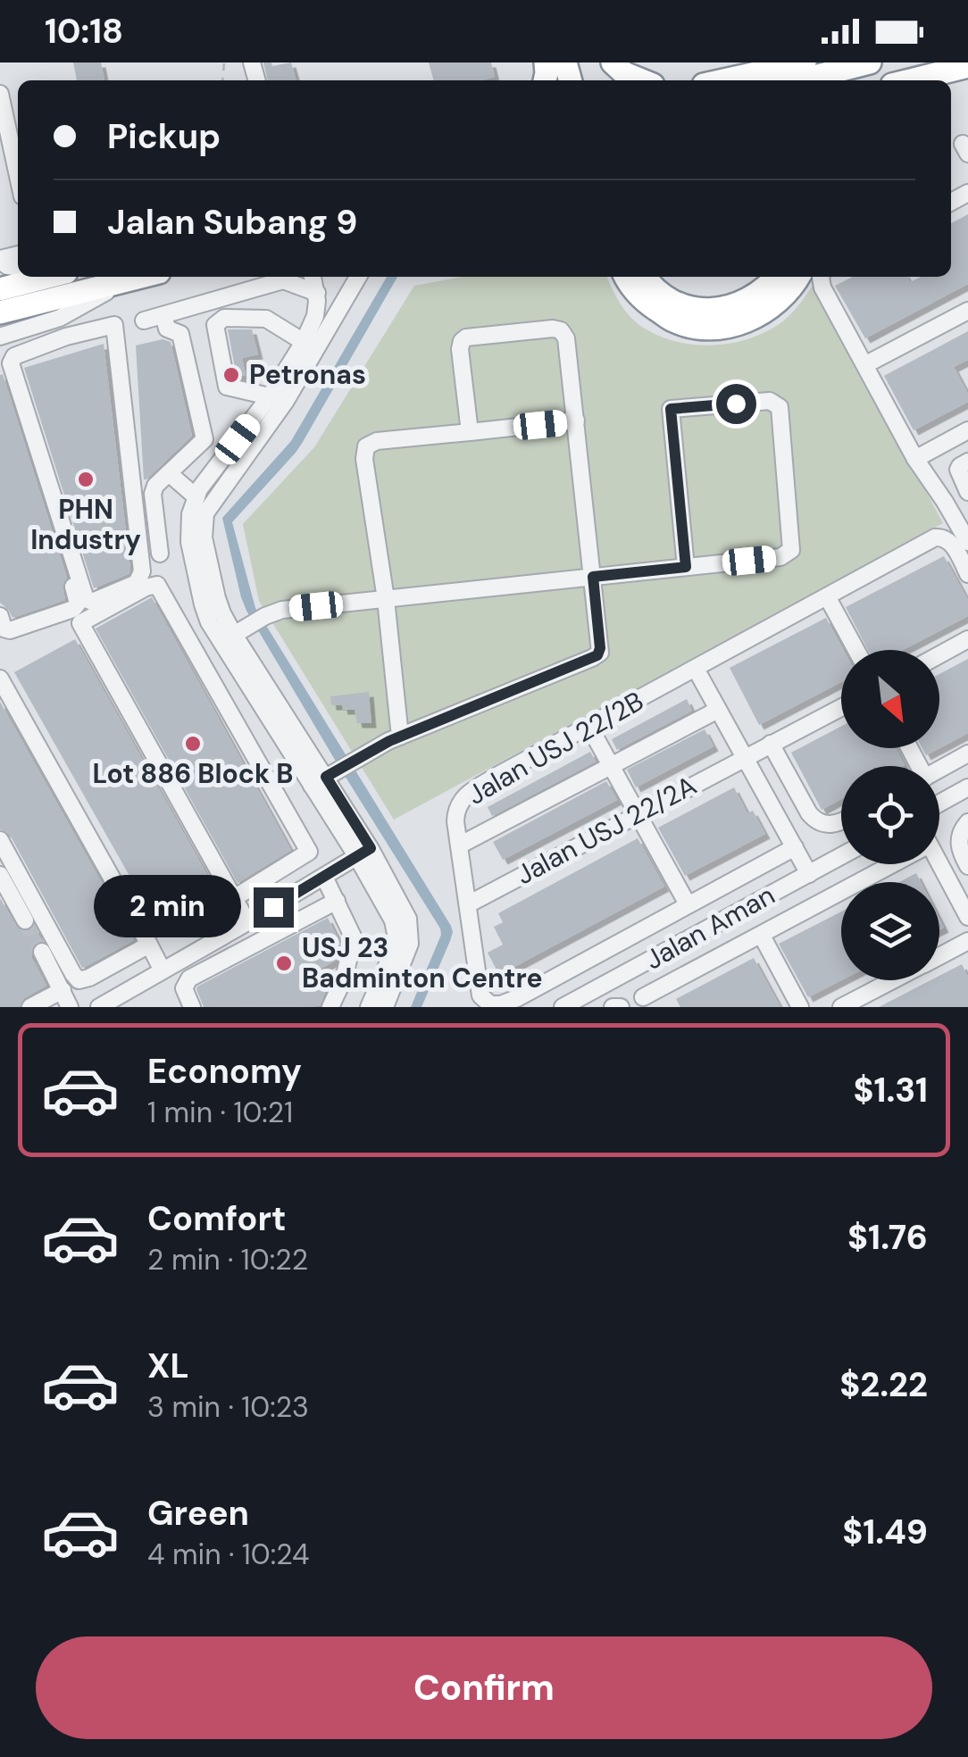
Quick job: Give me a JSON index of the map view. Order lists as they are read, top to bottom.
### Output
{
  "streets": {
    "street": ["Jalan USJ 22/2B", "Jalan USJ 22/2A", "Jalan Aman"]
  },
  "crossings": [
    ["Jalan USJ 22/2B", "Jalan USJ 22/2A"]
  ],
  "places": [
    "Petronas",
    "PHN Industry",
    "Lot 886 Block B",
    "USJ 23 Badminton Centre"
  ],
  "north": "bottom right",
  "page": {
    "status": "10:18",
    "banner": ["Pickup", "Jalan Subang 9"],
    "bubble": "2 min",
    "list": [
      {
        "name": "Economy",
        "note": "1 min · 10:21",
        "value": "$1.31"
      },
      {
        "name": "Comfort",
        "note": "2 min · 10:22",
        "value": "$1.76"
      },
      {
        "name": "XL",
        "note": "3 min · 10:23",
        "value": "$2.22"
      },
      {
        "name": "Green",
        "note": "4 min · 10:24",
        "value": "$1.49"
      }
    ],
    "buttons": "Confirm"
  }
}
